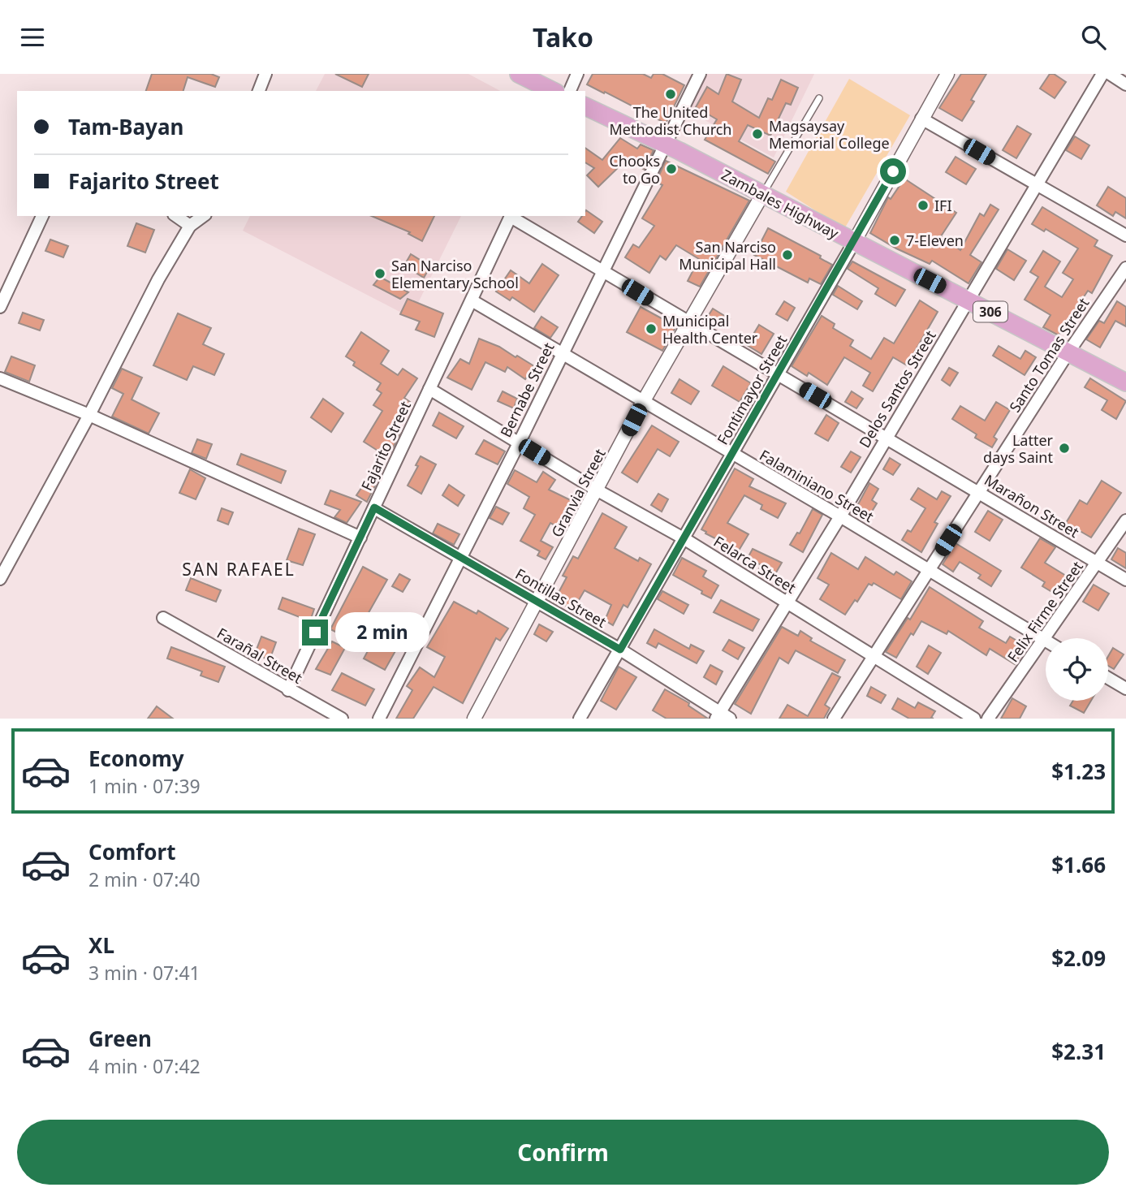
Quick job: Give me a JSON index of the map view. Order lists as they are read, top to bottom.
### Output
{
  "streets": {
    "main road": ["Zambales Highway", "306"],
    "street": [
      "Santo Tomas Street",
      "Delos Santos Street",
      "Bernabe Street",
      "Fontimayor Street",
      "Fajarito Street",
      "Falaminiano Street",
      "Granvia Street",
      "Marañon Street",
      "Felarca Street",
      "Fontillas Street",
      "Felix Firme Street",
      "Farañal Street"
    ]
  },
  "crossings": [
    ["Zambales Highway", "Santo Tomas Street"],
    ["Zambales Highway", "Delos Santos Street"],
    ["Zambales Highway", "Bernabe Street"],
    ["Zambales Highway", "Fontimayor Street"],
    ["Zambales Highway", "Granvia Street"],
    ["Santo Tomas Street", "Falaminiano Street"],
    ["Santo Tomas Street", "Marañon Street"],
    ["Santo Tomas Street", "Felarca Street"],
    ["Delos Santos Street", "Falaminiano Street"],
    ["Delos Santos Street", "Marañon Street"],
    ["Delos Santos Street", "Felarca Street"],
    ["Delos Santos Street", "Fontillas Street"],
    ["Bernabe Street", "Falaminiano Street"],
    ["Bernabe Street", "Marañon Street"],
    ["Bernabe Street", "Felarca Street"],
    ["Bernabe Street", "Fontillas Street"],
    ["Fontimayor Street", "Falaminiano Street"],
    ["Fontimayor Street", "Marañon Street"],
    ["Fontimayor Street", "Felarca Street"],
    ["Fontimayor Street", "Fontillas Street"],
    ["Fajarito Street", "Falaminiano Street"],
    ["Fajarito Street", "Marañon Street"],
    ["Fajarito Street", "Felarca Street"],
    ["Fajarito Street", "Fontillas Street"],
    ["Fajarito Street", "Farañal Street"],
    ["Falaminiano Street", "Granvia Street"],
    ["Falaminiano Street", "Felix Firme Street"],
    ["Granvia Street", "Marañon Street"],
    ["Granvia Street", "Felarca Street"],
    ["Granvia Street", "Fontillas Street"],
    ["Marañon Street", "Felix Firme Street"]
  ],
  "districts": ["SAN RAFAEL"],
  "places": [
    "The United Methodist Church",
    "Magsaysay Memorial College",
    "Chooks to Go",
    "IFI",
    "7-Eleven",
    "San Narciso Municipal Hall",
    "San Narciso Elementary School",
    "Municipal Health Center",
    "Latter days Saint"
  ],
  "page": {
    "header": "Tako",
    "banner": ["Tam-Bayan", "Fajarito Street"],
    "bubble": "2 min",
    "list": [
      {
        "name": "Economy",
        "note": "1 min · 07:39",
        "value": "$1.23"
      },
      {
        "name": "Comfort",
        "note": "2 min · 07:40",
        "value": "$1.66"
      },
      {
        "name": "XL",
        "note": "3 min · 07:41",
        "value": "$2.09"
      },
      {
        "name": "Green",
        "note": "4 min · 07:42",
        "value": "$2.31"
      }
    ],
    "buttons": "Confirm"
  }
}
